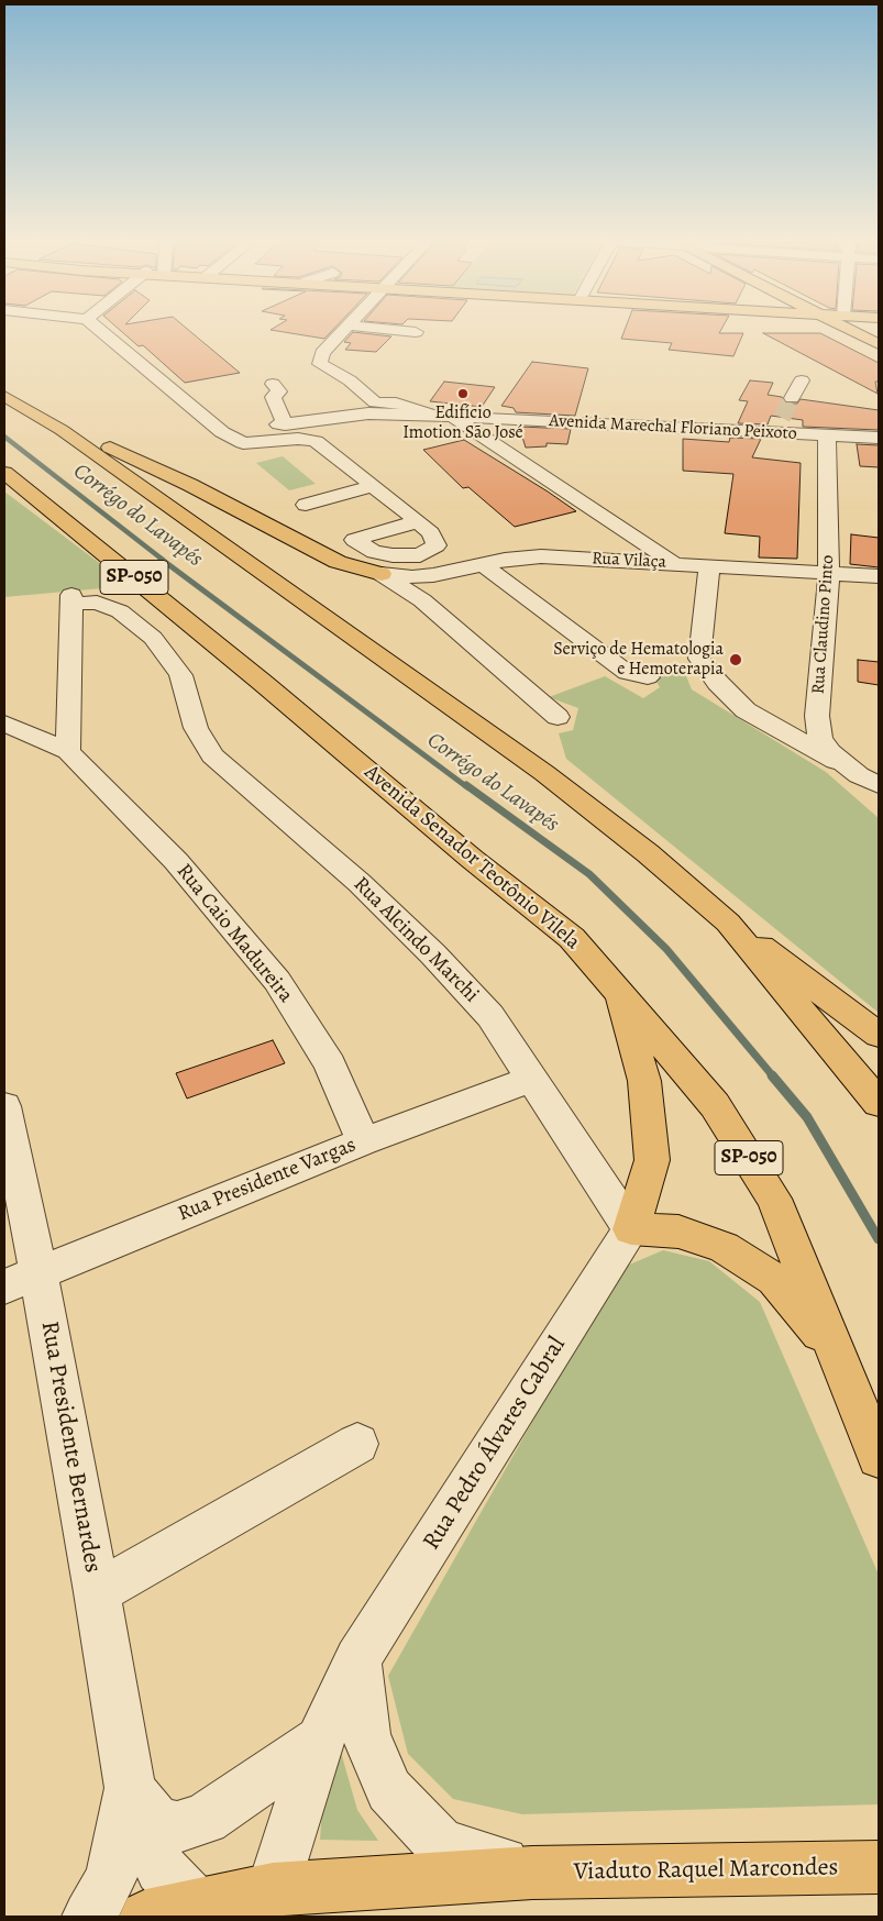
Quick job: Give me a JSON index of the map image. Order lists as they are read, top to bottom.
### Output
{
  "streets": {
    "main road": ["SP-050", "Avenida Senador Teotônio Vilela", "Viaduto Raquel Marcondes"],
    "street": [
      "Avenida Marechal Floriano Peixoto",
      "Rua Vilaça",
      "Rua Claudino Pinto",
      "Rua Caio Madureira",
      "Rua Alcindo Marchi",
      "Rua Presidente Vargas",
      "Rua Pedro Álvares Cabral",
      "Rua Presidente Bernardes"
    ]
  },
  "crossings": [
    ["Avenida Marechal Floriano Peixoto", "Rua Claudino Pinto"],
    ["Rua Vilaça", "Rua Claudino Pinto"],
    ["Rua Caio Madureira", "Rua Alcindo Marchi"],
    ["Rua Caio Madureira", "Rua Presidente Vargas"],
    ["Rua Alcindo Marchi", "Rua Presidente Vargas"],
    ["Rua Alcindo Marchi", "Rua Pedro Álvares Cabral"],
    ["Rua Presidente Vargas", "Rua Presidente Bernardes"],
    ["Rua Pedro Álvares Cabral", "Viaduto Raquel Marcondes"]
  ],
  "water": ["Corrégo do Lavapés"],
  "places": ["Edifício Imotion São José", "Serviço de Hematologia e Hemoterapia"]
}
